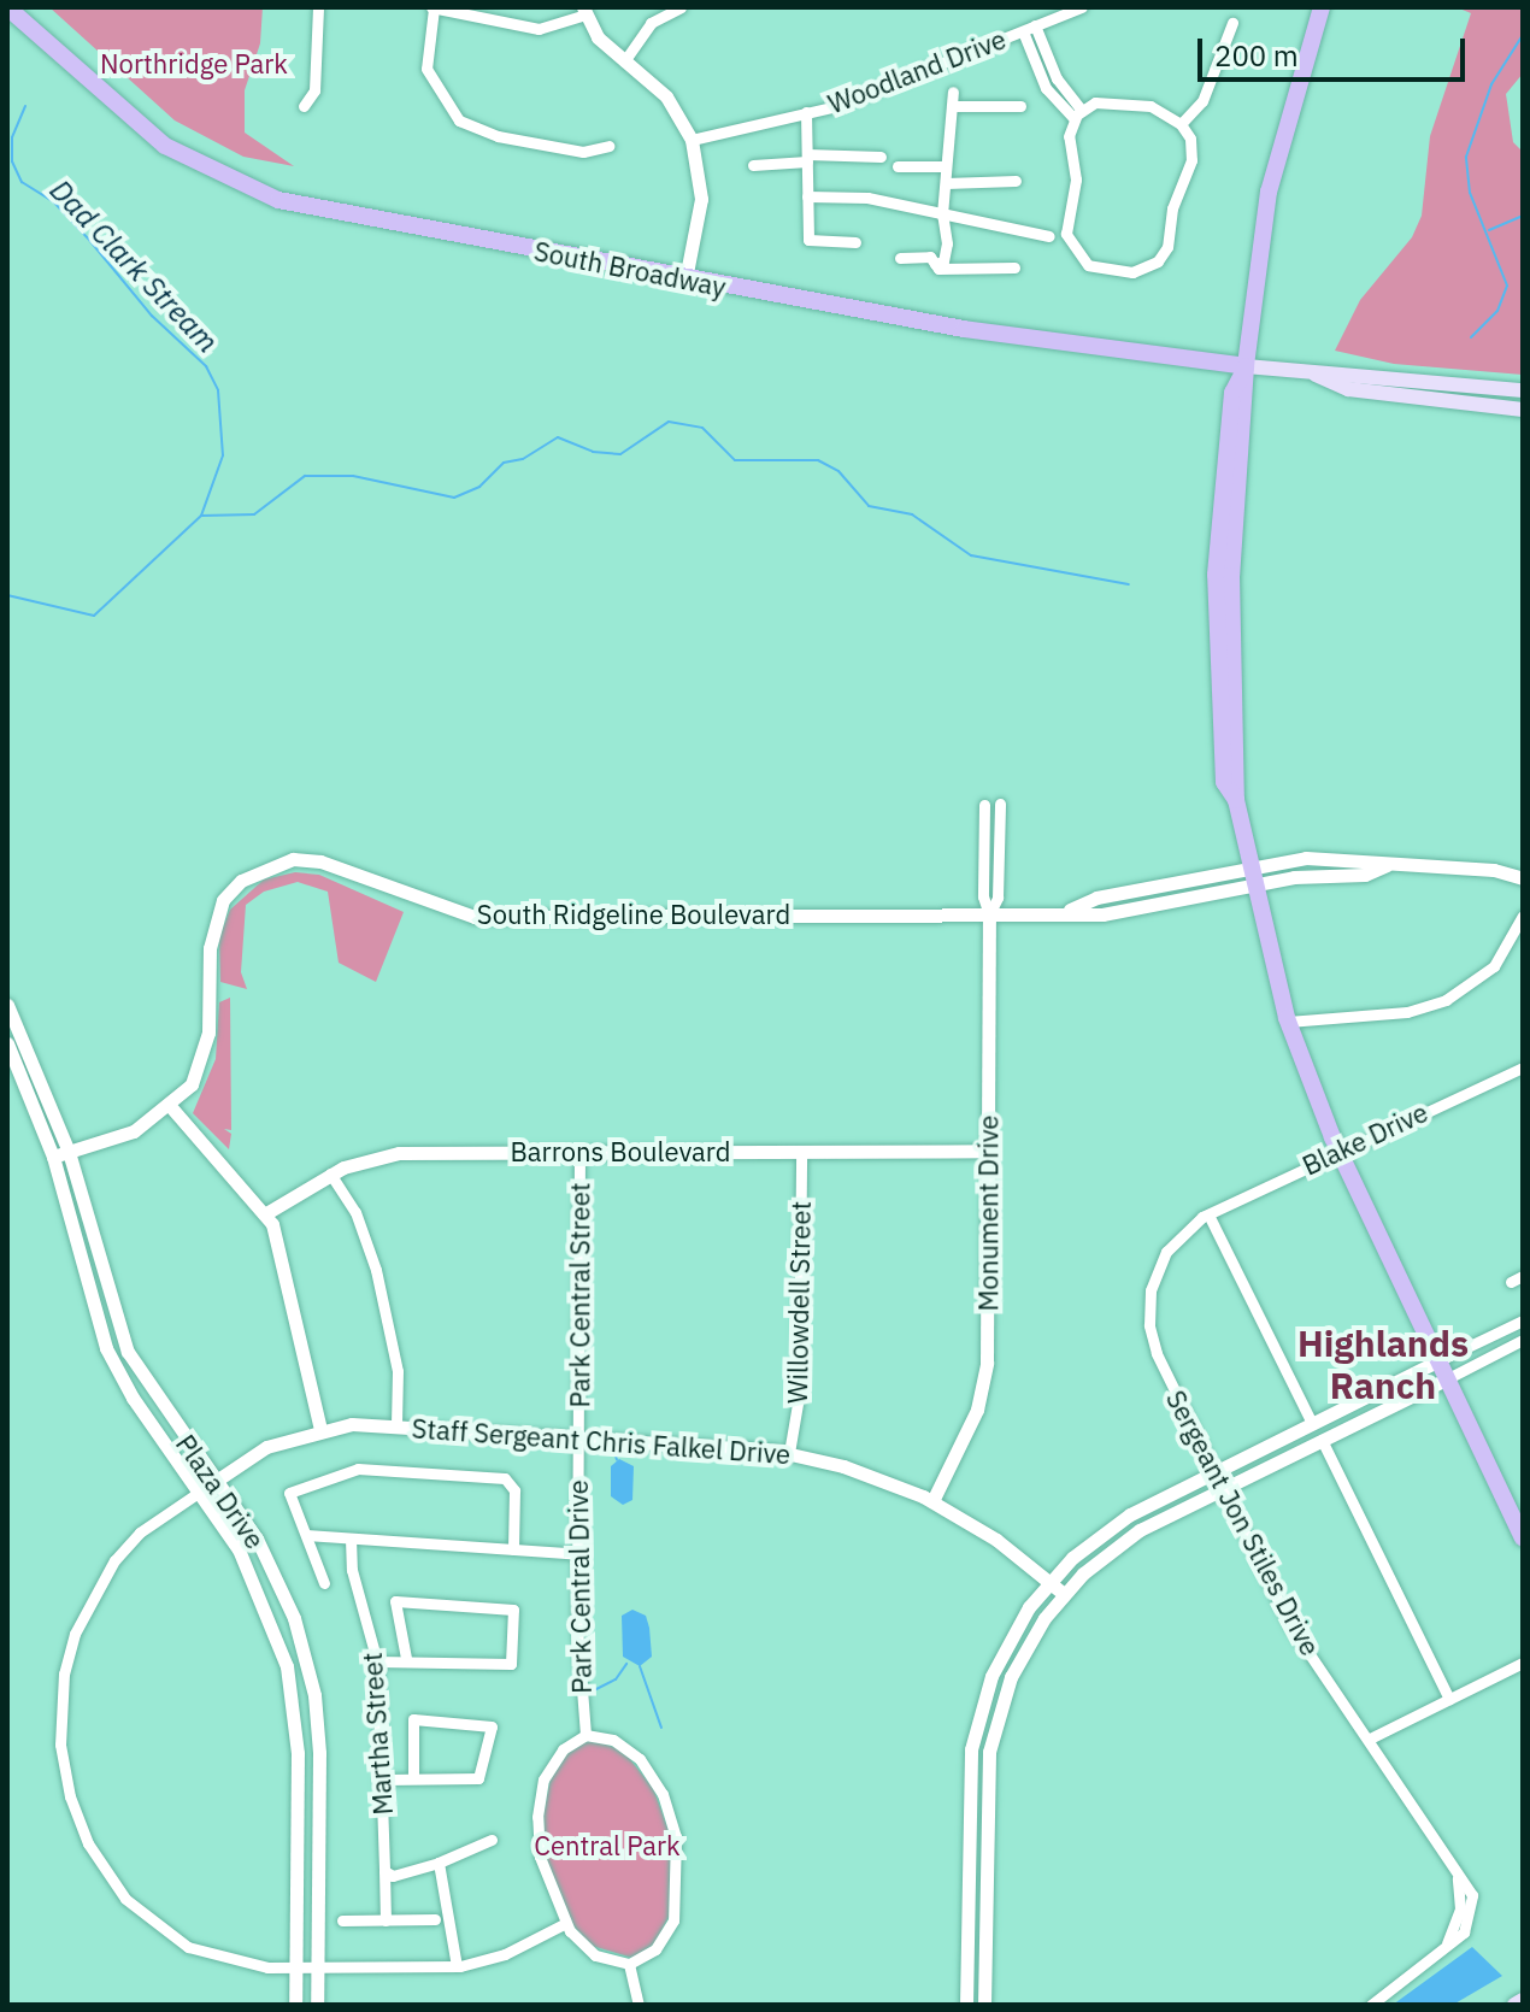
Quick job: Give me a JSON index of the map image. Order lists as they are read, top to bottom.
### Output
{
  "streets": {
    "main road": ["South Broadway"],
    "street": [
      "Woodland Drive",
      "South Ridgeline Boulevard",
      "Blake Drive",
      "Barrons Boulevard",
      "Monument Drive",
      "Park Central Street",
      "Willowdell Street",
      "Staff Sergeant Chris Falkel Drive",
      "Plaza Drive",
      "Sergeant Jon Stiles Drive",
      "Park Central Drive",
      "Martha Street"
    ]
  },
  "crossings": [
    ["South Ridgeline Boulevard", "Monument Drive"],
    ["South Ridgeline Boulevard", "Plaza Drive"],
    ["Blake Drive", "Sergeant Jon Stiles Drive"],
    ["Barrons Boulevard", "Monument Drive"],
    ["Barrons Boulevard", "Park Central Street"],
    ["Barrons Boulevard", "Willowdell Street"],
    ["Monument Drive", "Staff Sergeant Chris Falkel Drive"],
    ["Park Central Street", "Staff Sergeant Chris Falkel Drive"],
    ["Park Central Street", "Park Central Drive"],
    ["Willowdell Street", "Staff Sergeant Chris Falkel Drive"],
    ["Staff Sergeant Chris Falkel Drive", "Plaza Drive"],
    ["Staff Sergeant Chris Falkel Drive", "Park Central Drive"]
  ],
  "districts": ["Highlands Ranch"],
  "water": ["Dad Clark Stream"],
  "parks": ["Northridge Park", "Central Park"],
  "scale_bar": "200 m"
}
